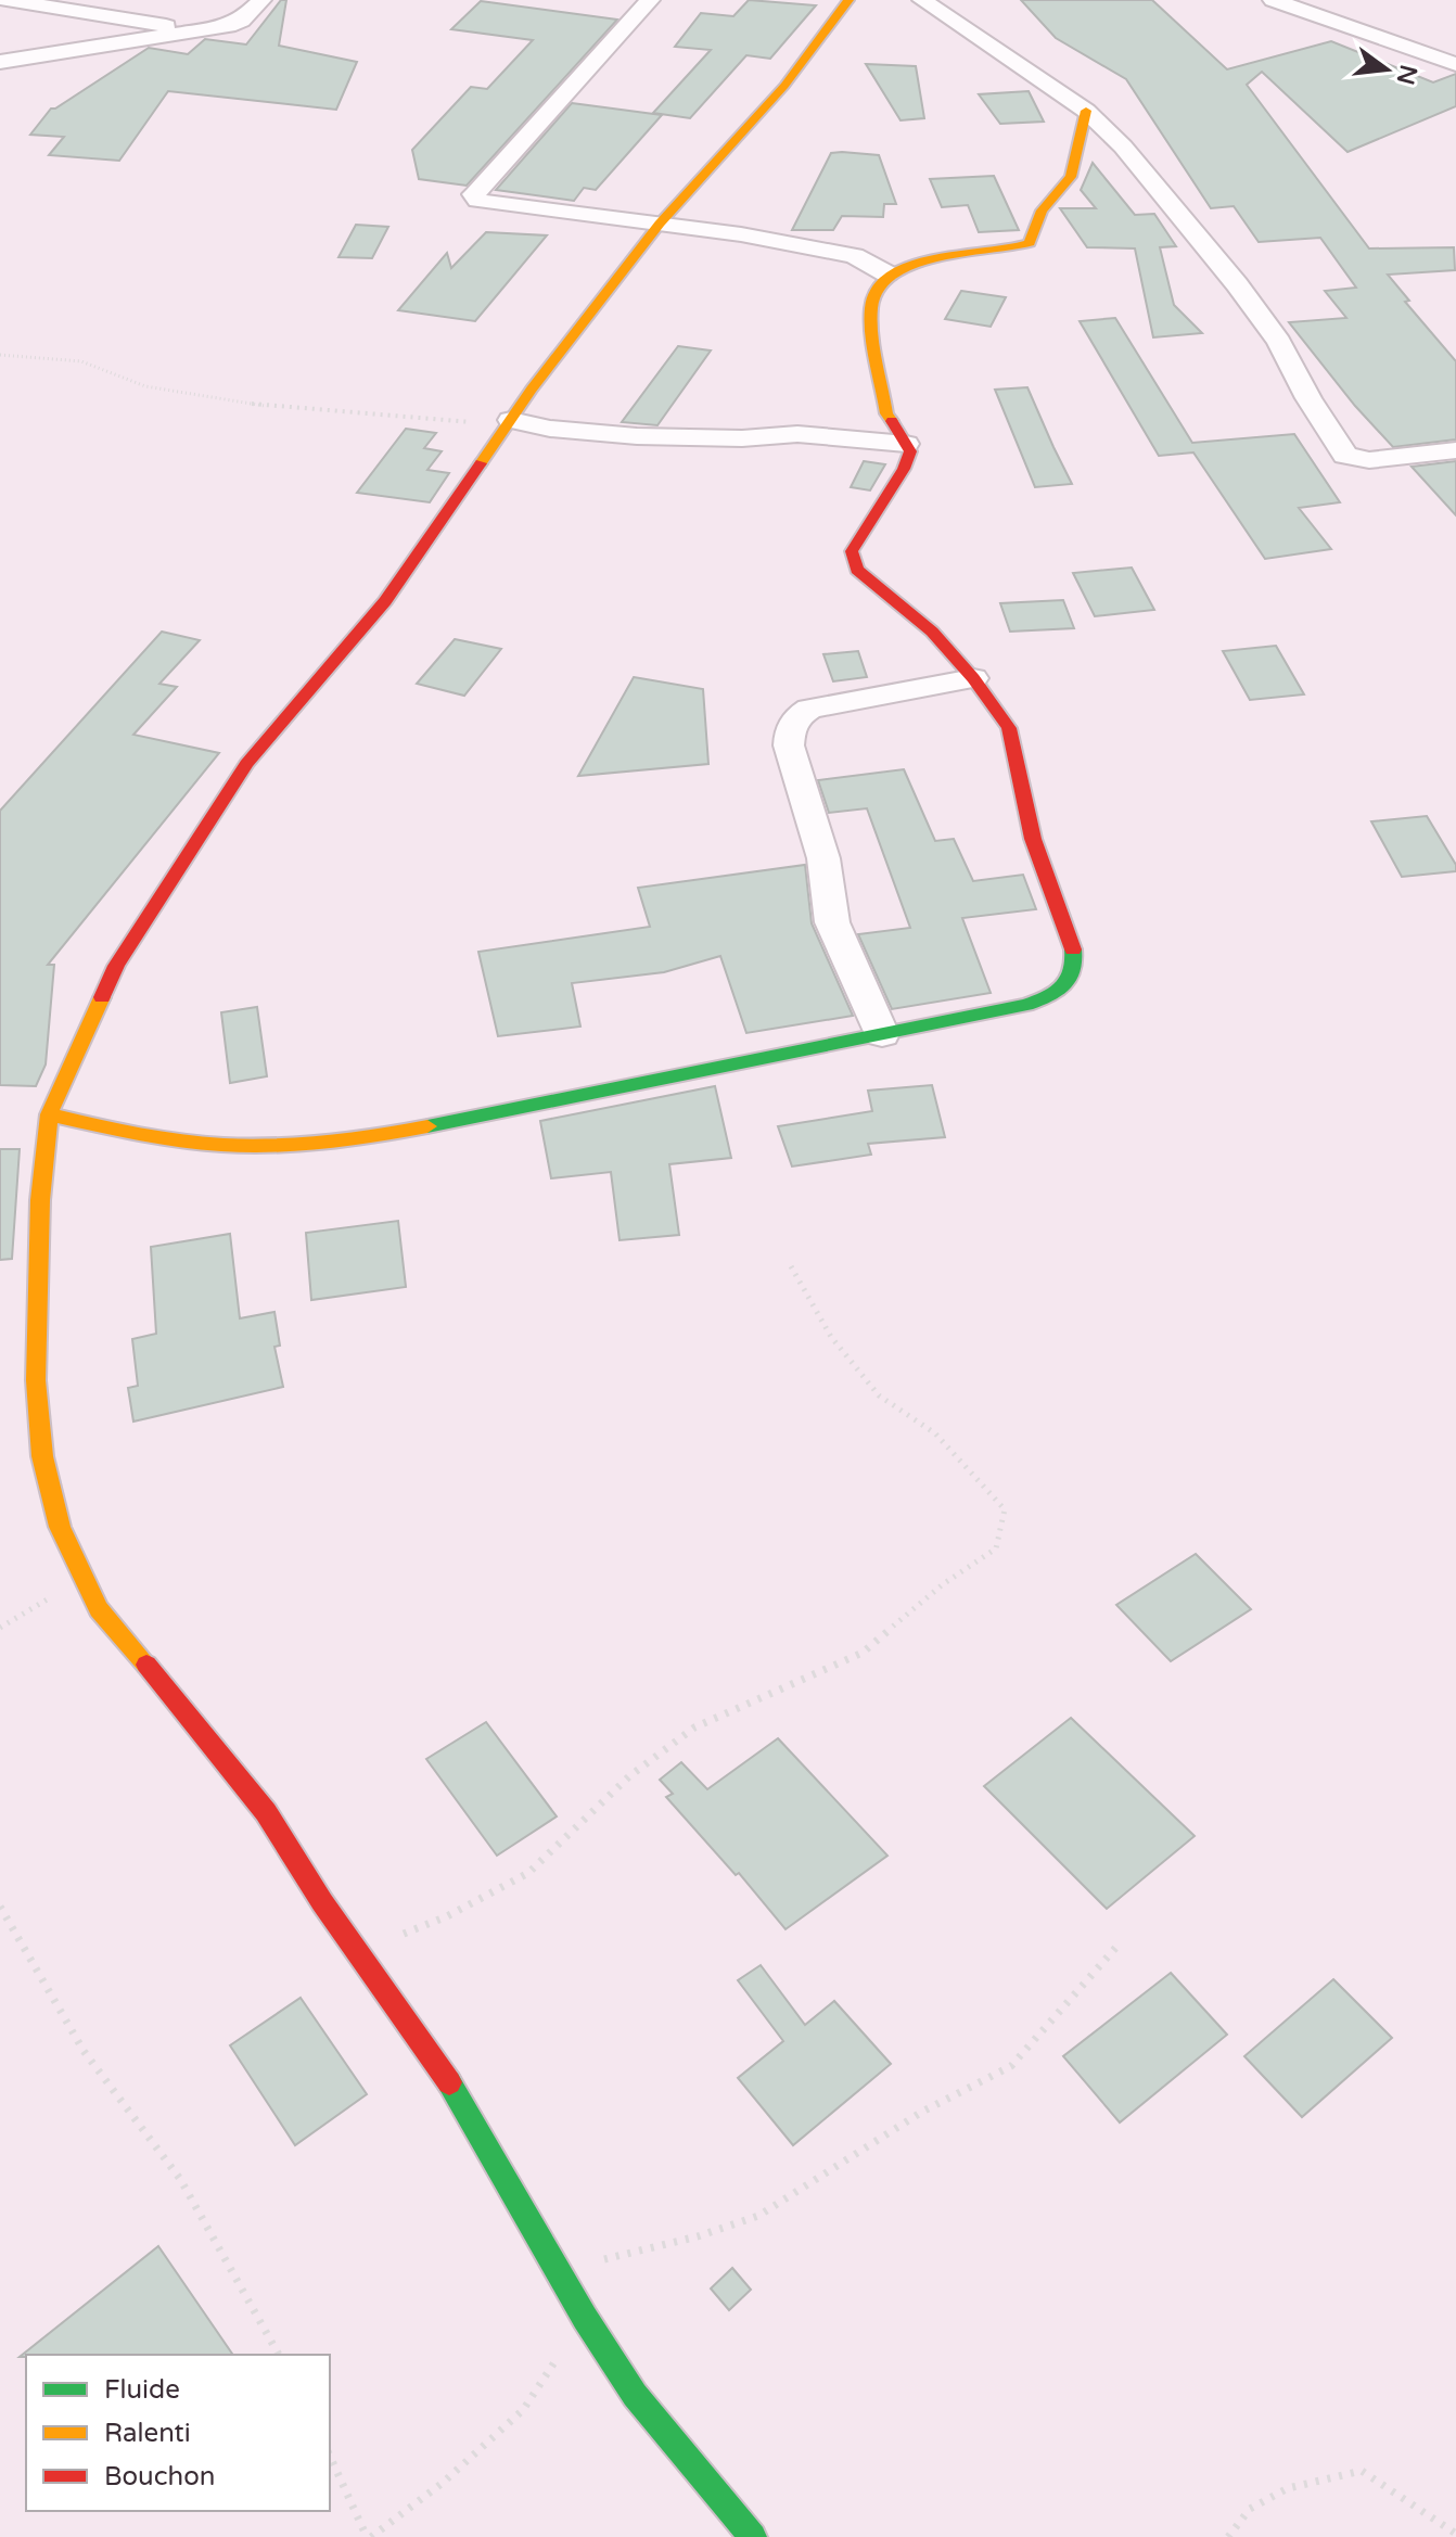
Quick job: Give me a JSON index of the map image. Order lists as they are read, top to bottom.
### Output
{
  "legend": ["Fluide", "Ralenti", "Bouchon"],
  "north": "right"
}
